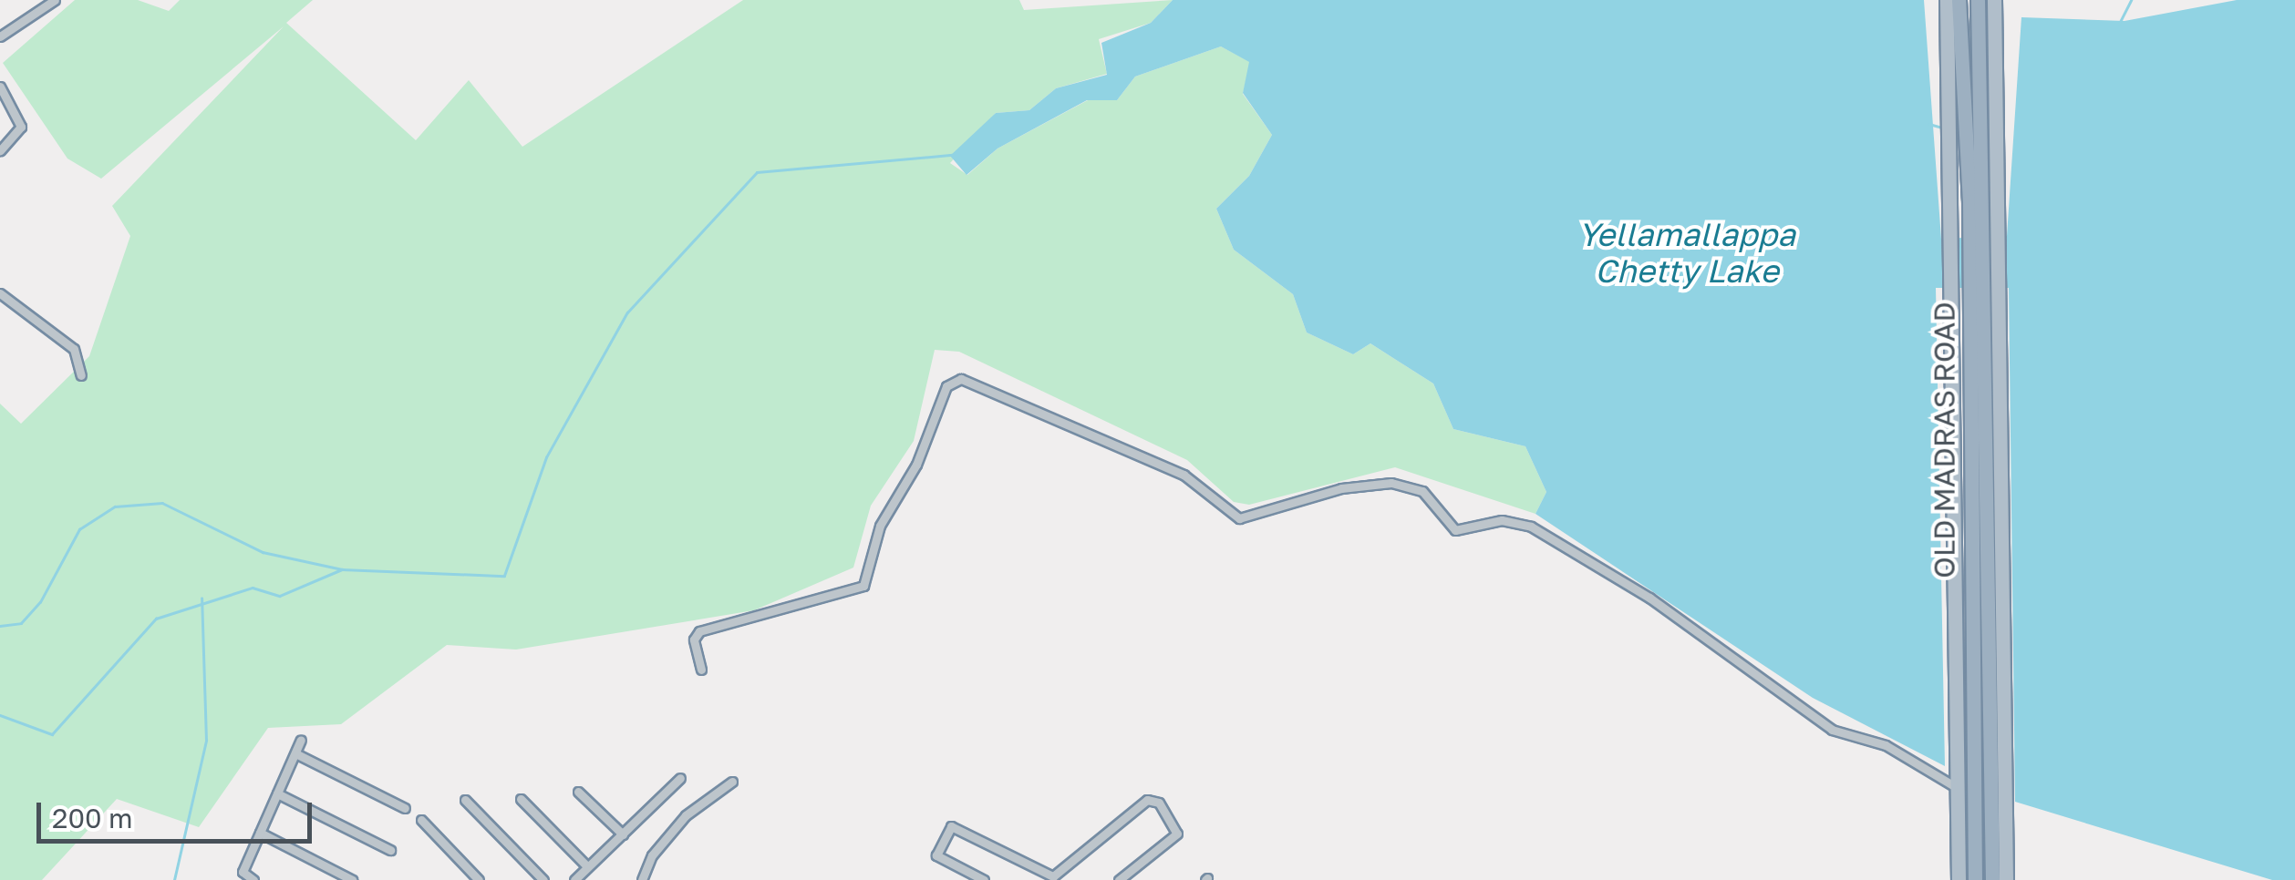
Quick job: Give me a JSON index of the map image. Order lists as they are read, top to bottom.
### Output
{
  "streets": {
    "highway": ["OLD MADRAS ROAD"]
  },
  "water": ["Yellamallappa Chetty Lake"],
  "scale_bar": "200 m"
}
